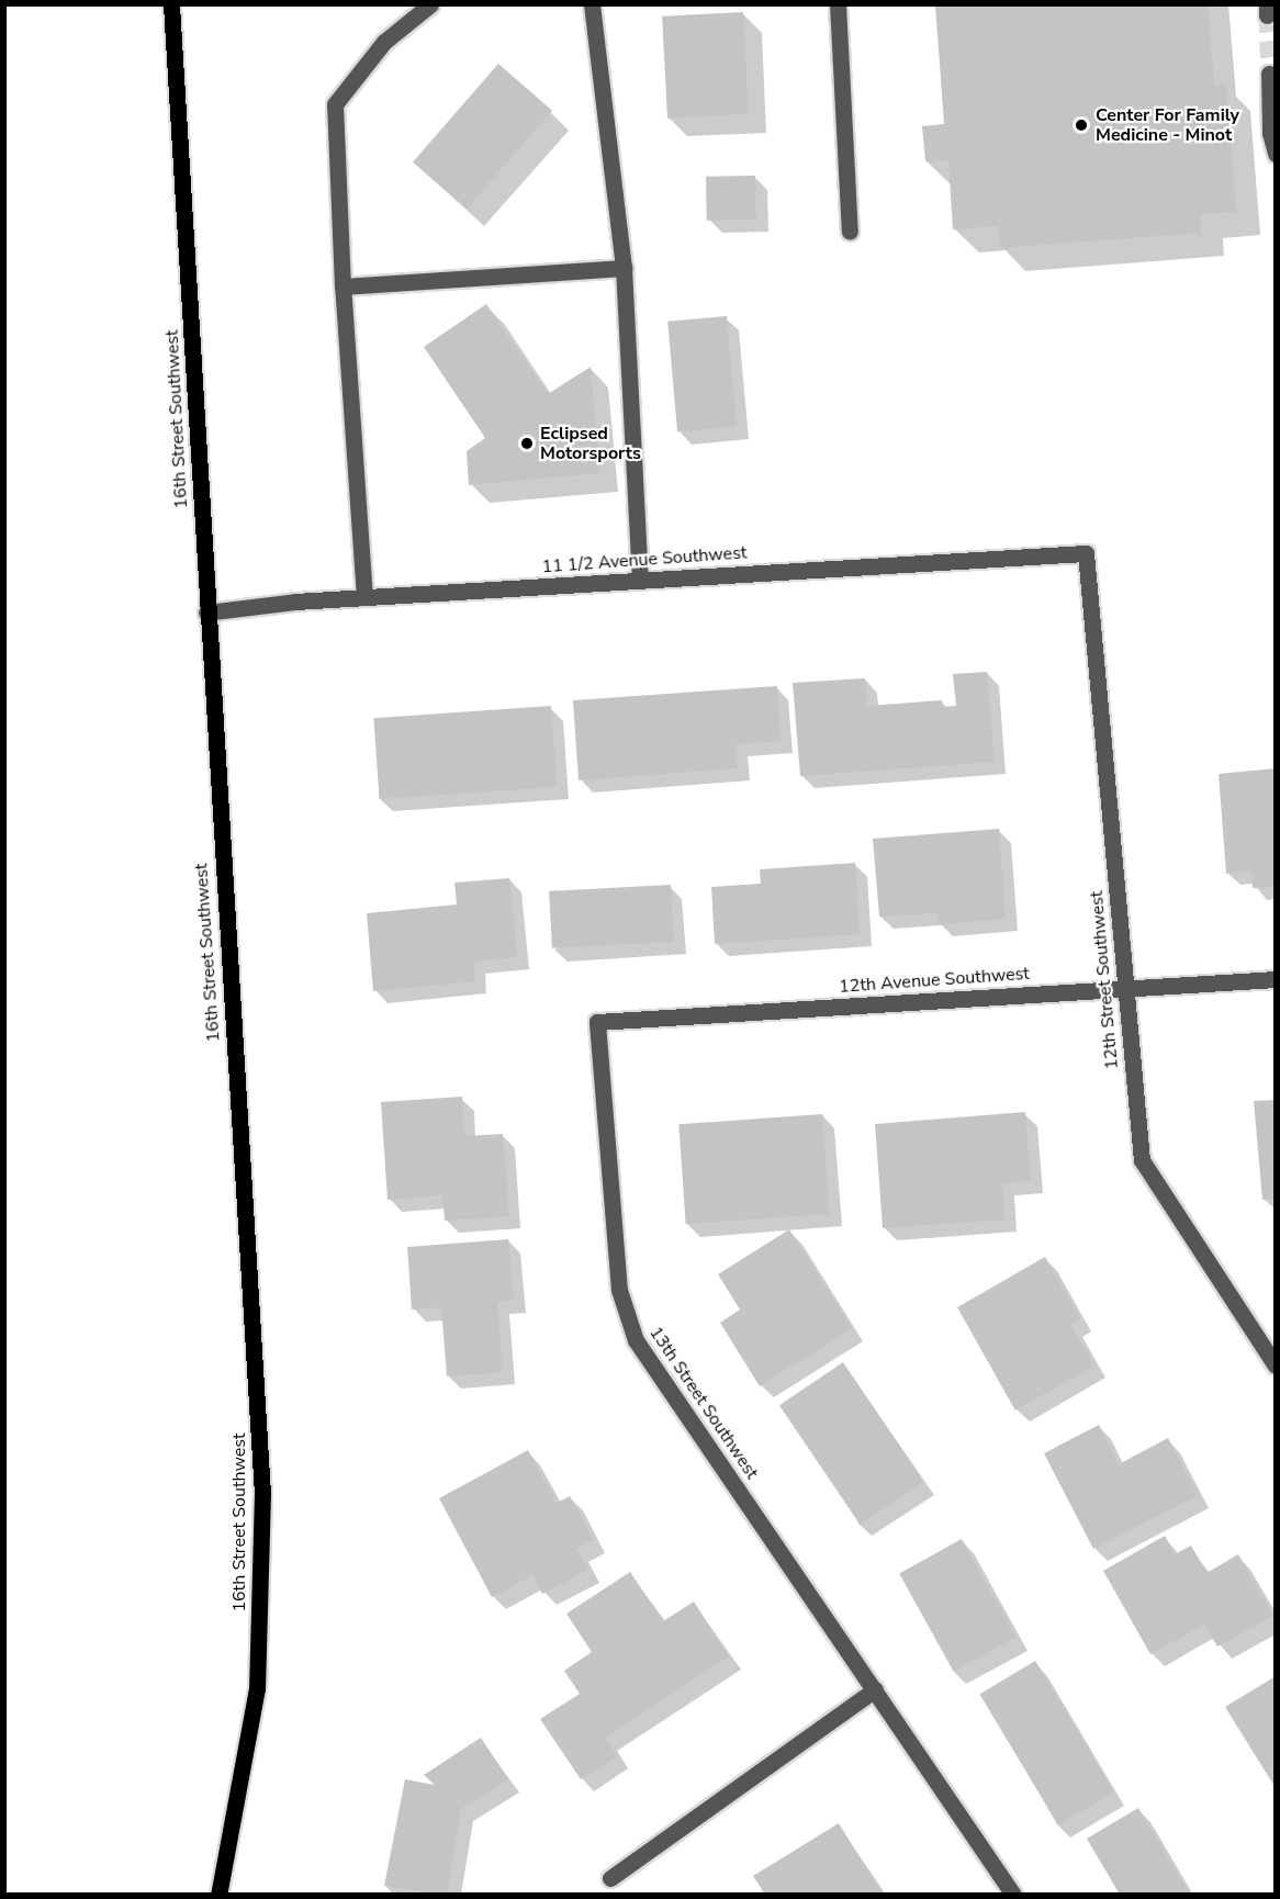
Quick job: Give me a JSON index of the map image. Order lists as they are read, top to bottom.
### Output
{
  "streets": {
    "main road": ["16th Street Southwest"],
    "street": [
      "11 1/2 Avenue Southwest",
      "12th Avenue Southwest",
      "12th Street Southwest",
      "13th Street Southwest"
    ]
  },
  "crossings": [
    ["16th Street Southwest", "11 1/2 Avenue Southwest"],
    ["11 1/2 Avenue Southwest", "12th Street Southwest"],
    ["12th Avenue Southwest", "12th Street Southwest"],
    ["12th Avenue Southwest", "13th Street Southwest"]
  ],
  "places": ["Center For Family Medicine - Minot", "Eclipsed Motorsports"]
}
